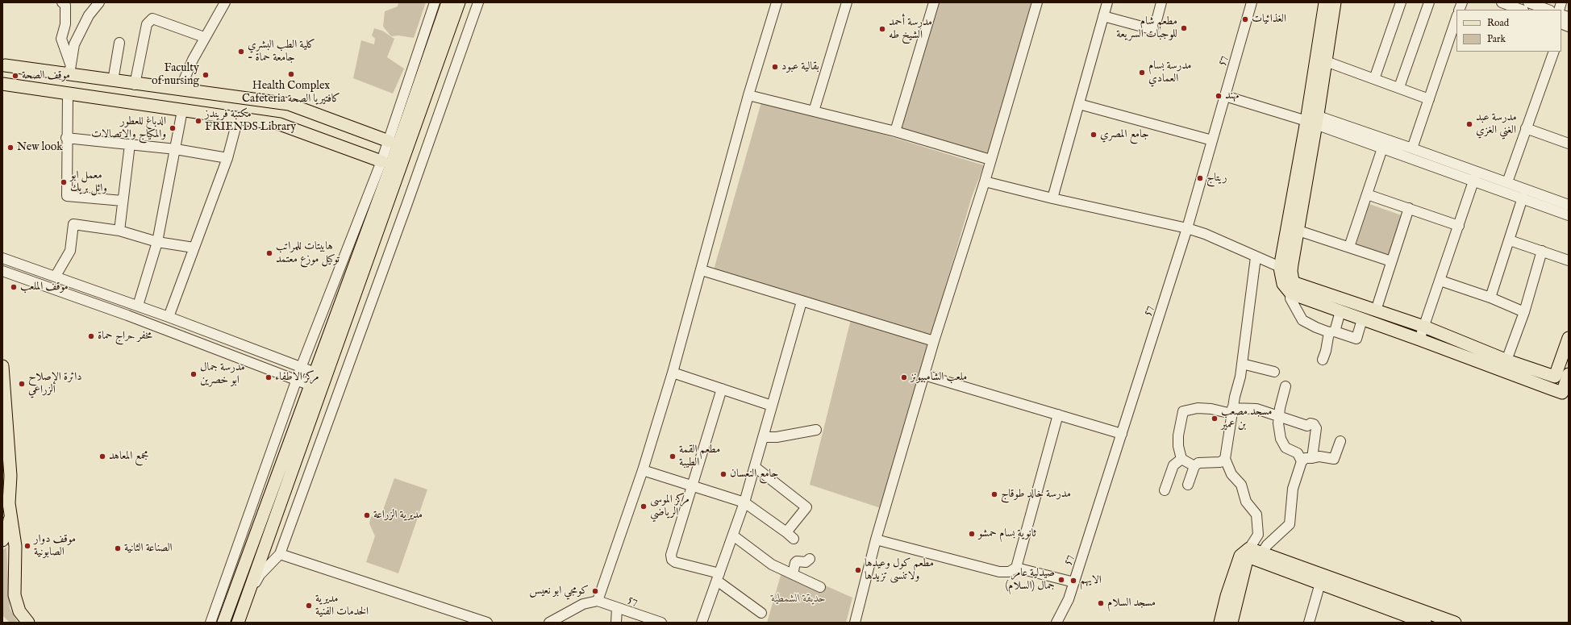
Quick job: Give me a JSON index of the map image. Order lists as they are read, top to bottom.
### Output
{
  "streets": {
    "street": ["57"]
  },
  "parks": ["حديقة الشمطية"],
  "places": [
    "الغذائيات",
    "مطعم شام للوجبات السريعة",
    "مدرسة أحمد الشيخ طه",
    "كلية الطب البشري - جامعة حماة",
    "بقالية عبود",
    "مدرسة بسام العمادي",
    "Health Complex Cafeteria كافتيريا الصحة",
    "Faculty of nursing",
    "موقف الصحة",
    "مهند",
    "مكتبة فريندز FRIENDS Library",
    "مدرسة عبد الغني الغزي",
    "الدباغ للعطور والمكياج والاتصالات",
    "جامع المصري",
    "New look",
    "ريتاج",
    "معمل ابو وائل بريك",
    "هابيتات للمراتب توكيل موزع معتمد",
    "موقف الملعب",
    "مخفر حراج حماة",
    "مدرسة جمال ابو خصرين",
    "مركز الاطفاء",
    "ملعب الشامبيونز",
    "دائرة الإصلاح الزراعي",
    "مسجد مصعب بن عمير",
    "مجمع المعاهد",
    "مطعم القمة الطيبة",
    "جامع النعسان",
    "مدرسة خالد طوقاج",
    "مركز الموسى الرياضي",
    "مديرية الزراعة",
    "ثانوية بسام حمشو",
    "موقف دوار الصابونية",
    "الصناعة الثانية",
    "مطعم كول وعيدها ولاتنسى تزيدها",
    "صيدلية عامر جمال (السلام)",
    "الايهم",
    "كومجي ابو نعيس",
    "مسجد السلام",
    "مديرية الخدمات الفنية"
  ],
  "legend": ["Road", "Park"]
}
